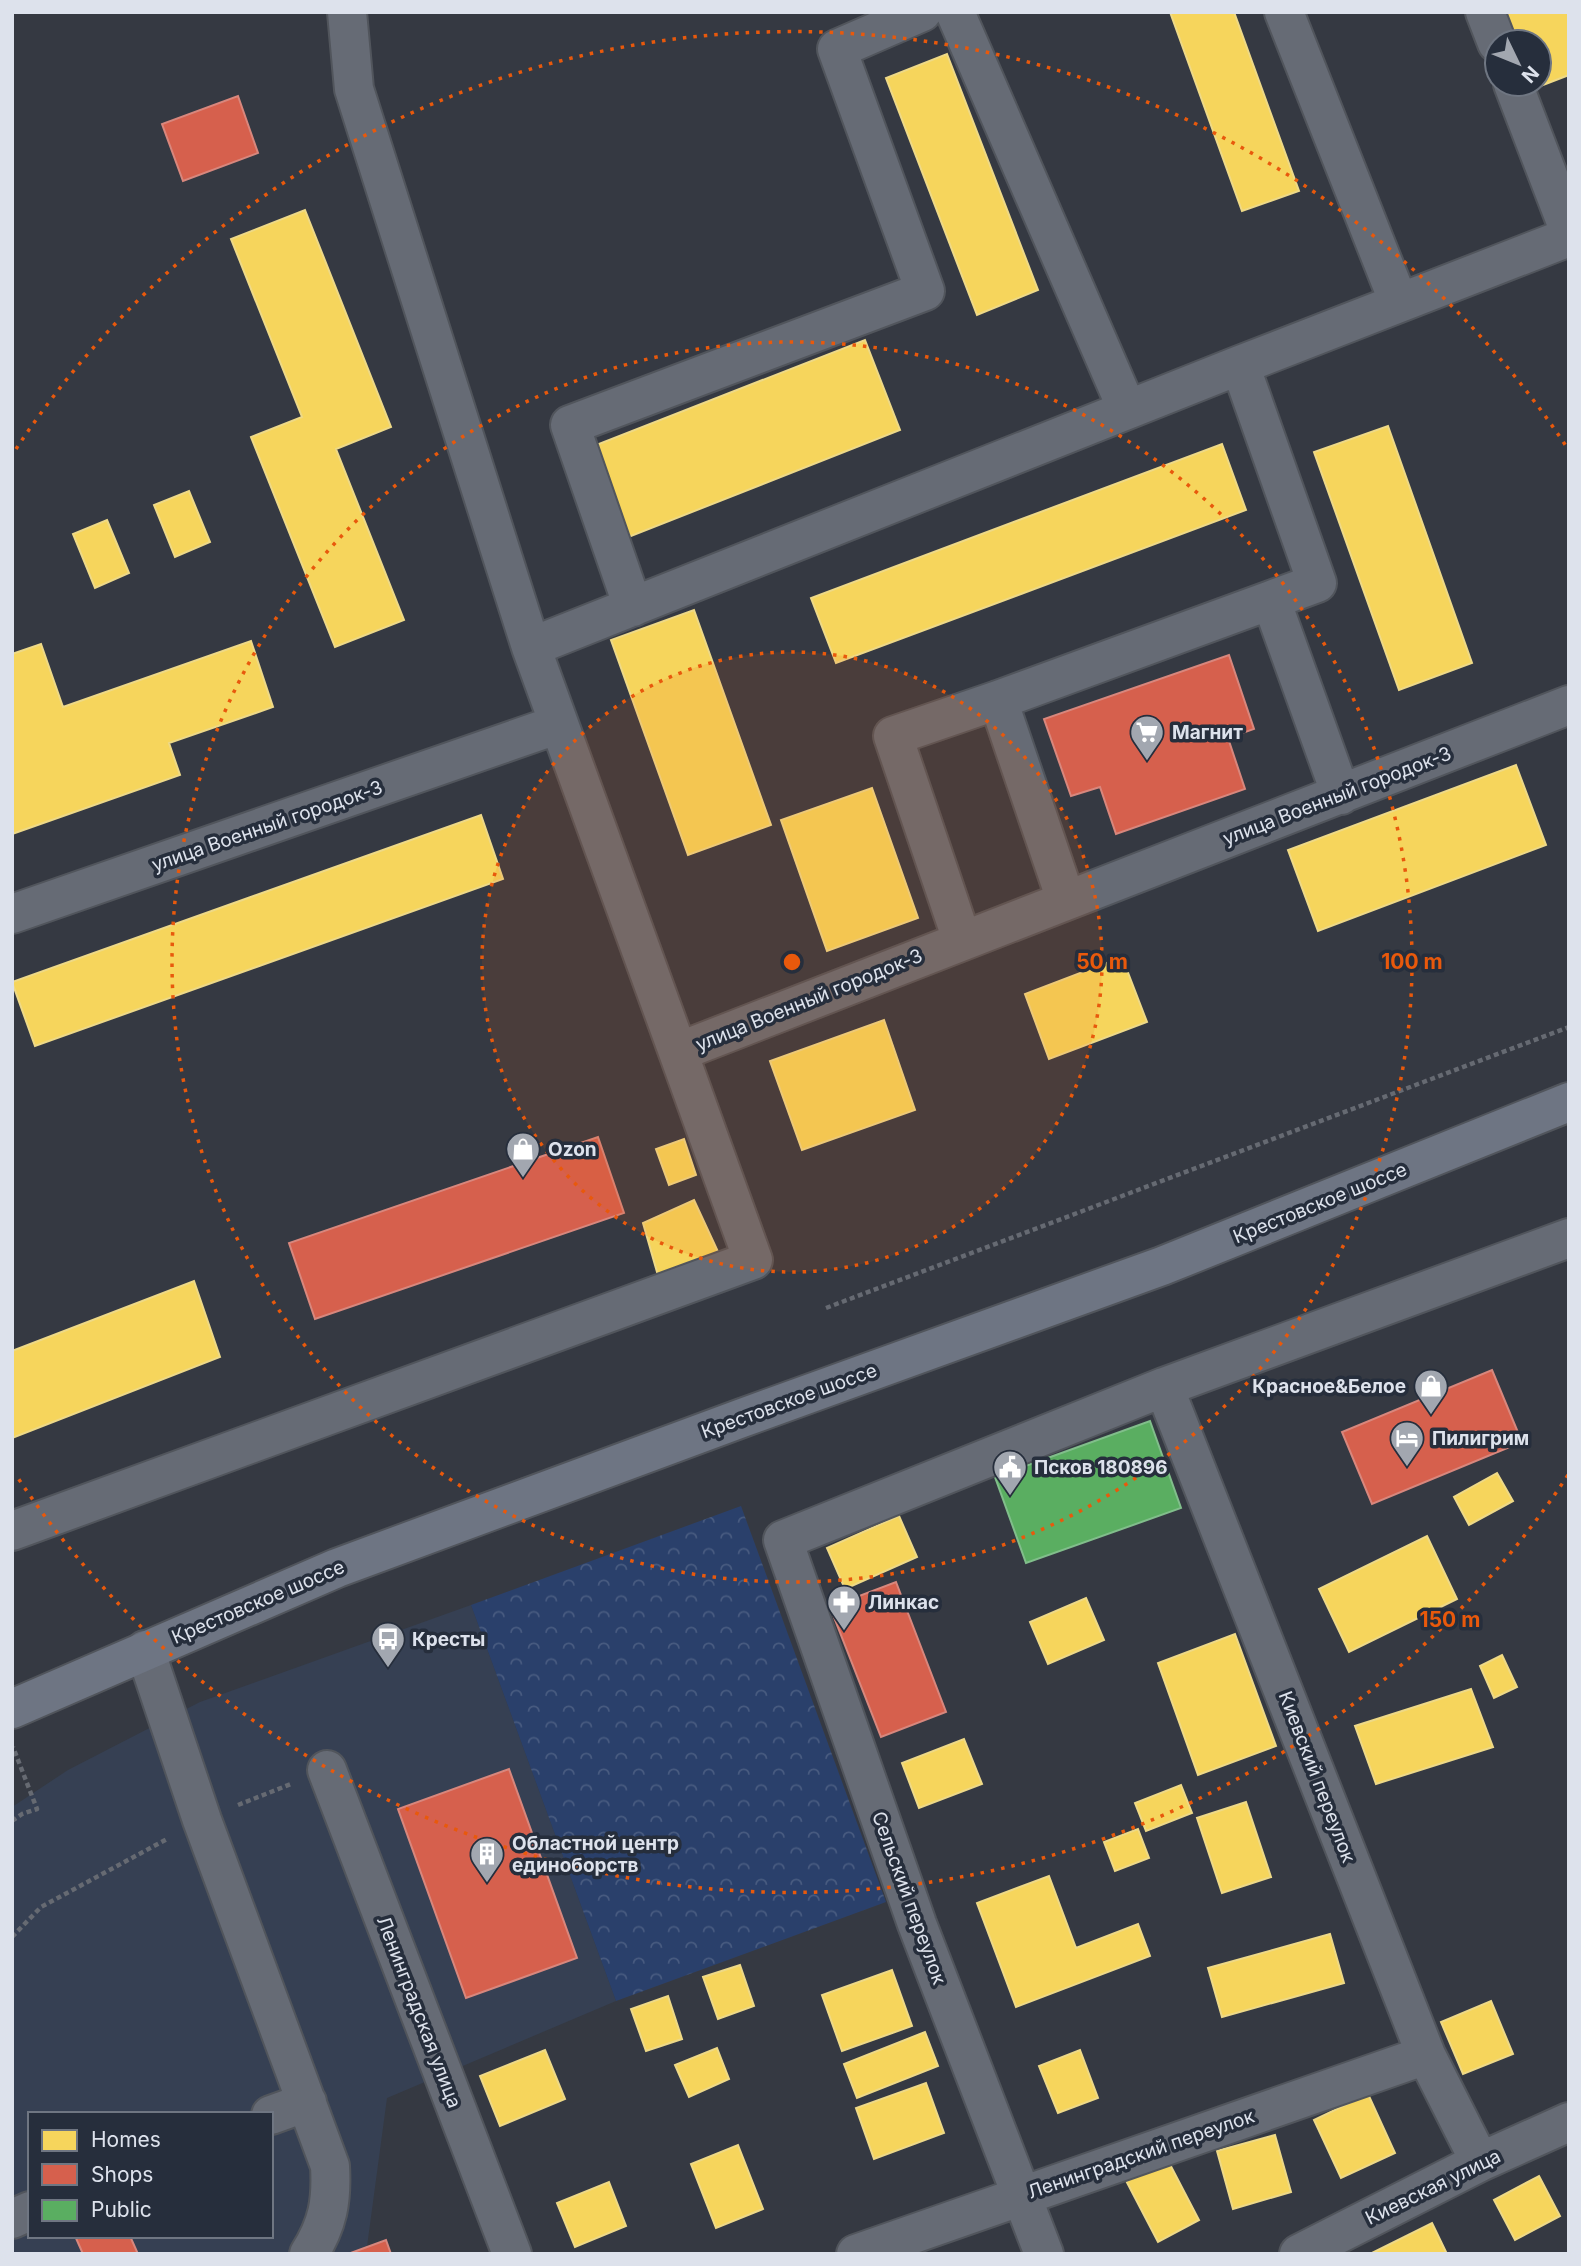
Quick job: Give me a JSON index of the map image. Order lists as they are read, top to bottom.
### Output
{
  "streets": {
    "main road": ["Крестовское шоссе"],
    "street": [
      "улица Военный городок-3",
      "Киевский переулок",
      "Сельский переулок",
      "Ленинградская улица",
      "Ленинградский переулок",
      "Киевская улица"
    ]
  },
  "crossings": [
    ["Киевский переулок", "Сельский переулок"],
    ["Киевский переулок", "Ленинградский переулок"],
    ["Киевский переулок", "Киевская улица"],
    ["Сельский переулок", "Ленинградский переулок"]
  ],
  "places": {
    "supermarket": ["Магнит"],
    "shop": ["Ozon", "Красное&Белое"],
    "hotel": ["Пилигрим"],
    "public building": ["Псков 180896"],
    "pharmacy": ["Линкас"],
    "bus stop": ["Кресты"],
    "building": ["Областной центр единоборств"]
  },
  "legend": ["Homes", "Shops", "Public"],
  "north": "bottom right",
  "rings": ["50 m", "100 m", "150 m"]
}
